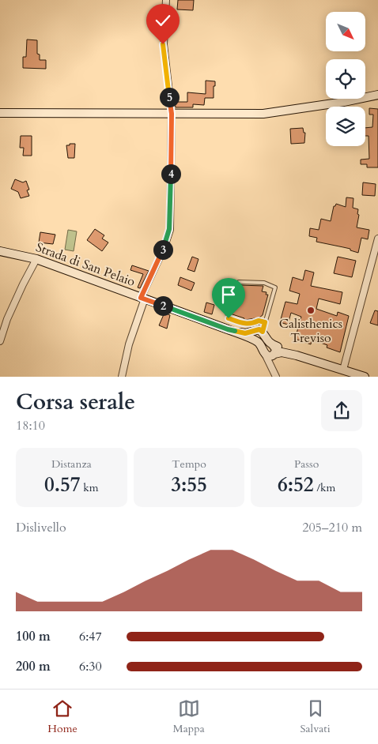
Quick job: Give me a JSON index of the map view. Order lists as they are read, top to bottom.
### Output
{
  "streets": {
    "main road": ["Strada di San Pelaio"]
  },
  "places": ["Calisthenics Treviso"],
  "north": "bottom right",
  "page": {
    "pins": [
      "5",
      "4",
      "3",
      "2"
    ],
    "heading": ["Corsa serale", "18:10"],
    "stats": [
      ["Distanza", "0.57 km"],
      ["Tempo", "3:55"],
      ["Passo", "6:52 /km"]
    ],
    "chart": ["Dislivello", "205–210 m"],
    "list": [
      {
        "name": "100 m",
        "note": "6:47"
      },
      {
        "name": "200 m",
        "note": "6:30"
      }
    ],
    "tabs": ["Home", "Mappa", "Salvati"]
  }
}
